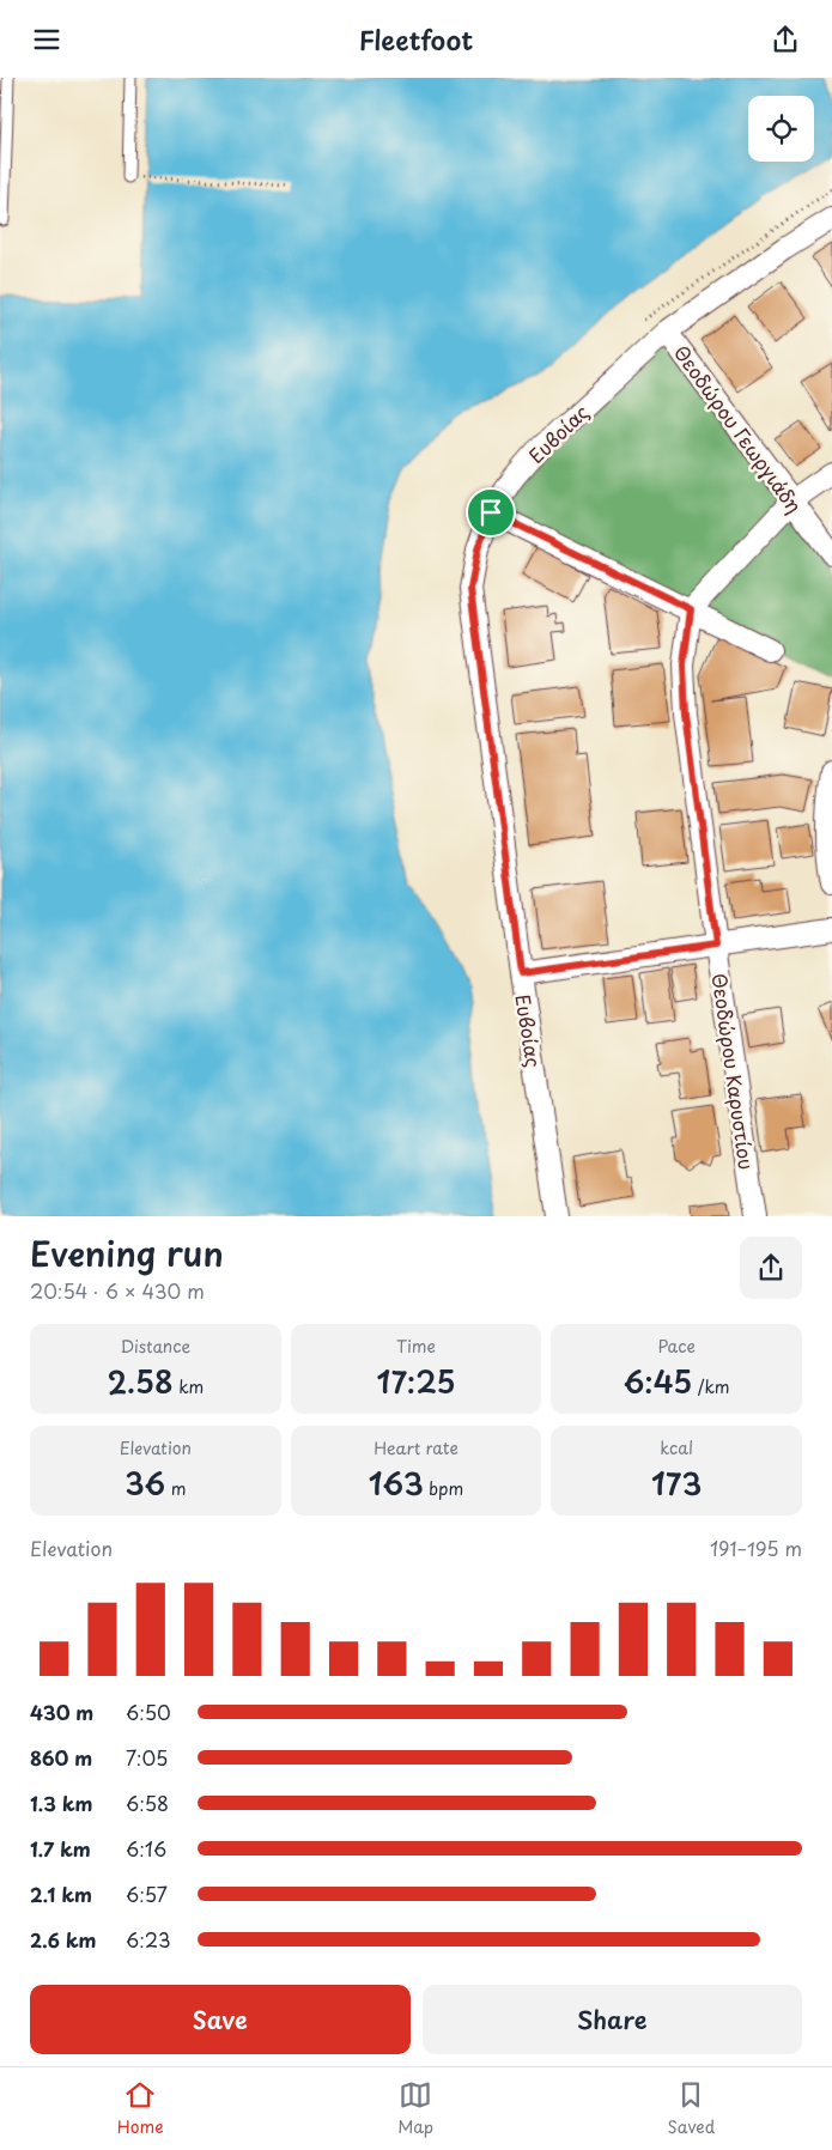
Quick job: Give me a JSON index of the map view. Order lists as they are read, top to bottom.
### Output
{
  "streets": {
    "street": ["Θεοδώρου Γεωργιάδη", "Ευβοίας", "Θεοδώρου Καρυστίου"]
  },
  "crossings": [
    ["Θεοδώρου Γεωργιάδη", "Ευβοίας"]
  ],
  "page": {
    "header": "Fleetfoot",
    "heading": ["Evening run", "20:54 · 6 × 430 m"],
    "stats": [
      ["Distance", "2.58 km"],
      ["Time", "17:25"],
      ["Pace", "6:45 /km"],
      ["Elevation", "36 m"],
      ["Heart rate", "163 bpm"],
      ["kcal", "173"]
    ],
    "chart": ["Elevation", "191–195 m"],
    "list": [
      {
        "name": "430 m",
        "note": "6:50"
      },
      {
        "name": "860 m",
        "note": "7:05"
      },
      {
        "name": "1.3 km",
        "note": "6:58"
      },
      {
        "name": "1.7 km",
        "note": "6:16"
      },
      {
        "name": "2.1 km",
        "note": "6:57"
      },
      {
        "name": "2.6 km",
        "note": "6:23"
      }
    ],
    "buttons": ["Save", "Share"],
    "tabs": ["Home", "Map", "Saved"]
  }
}
